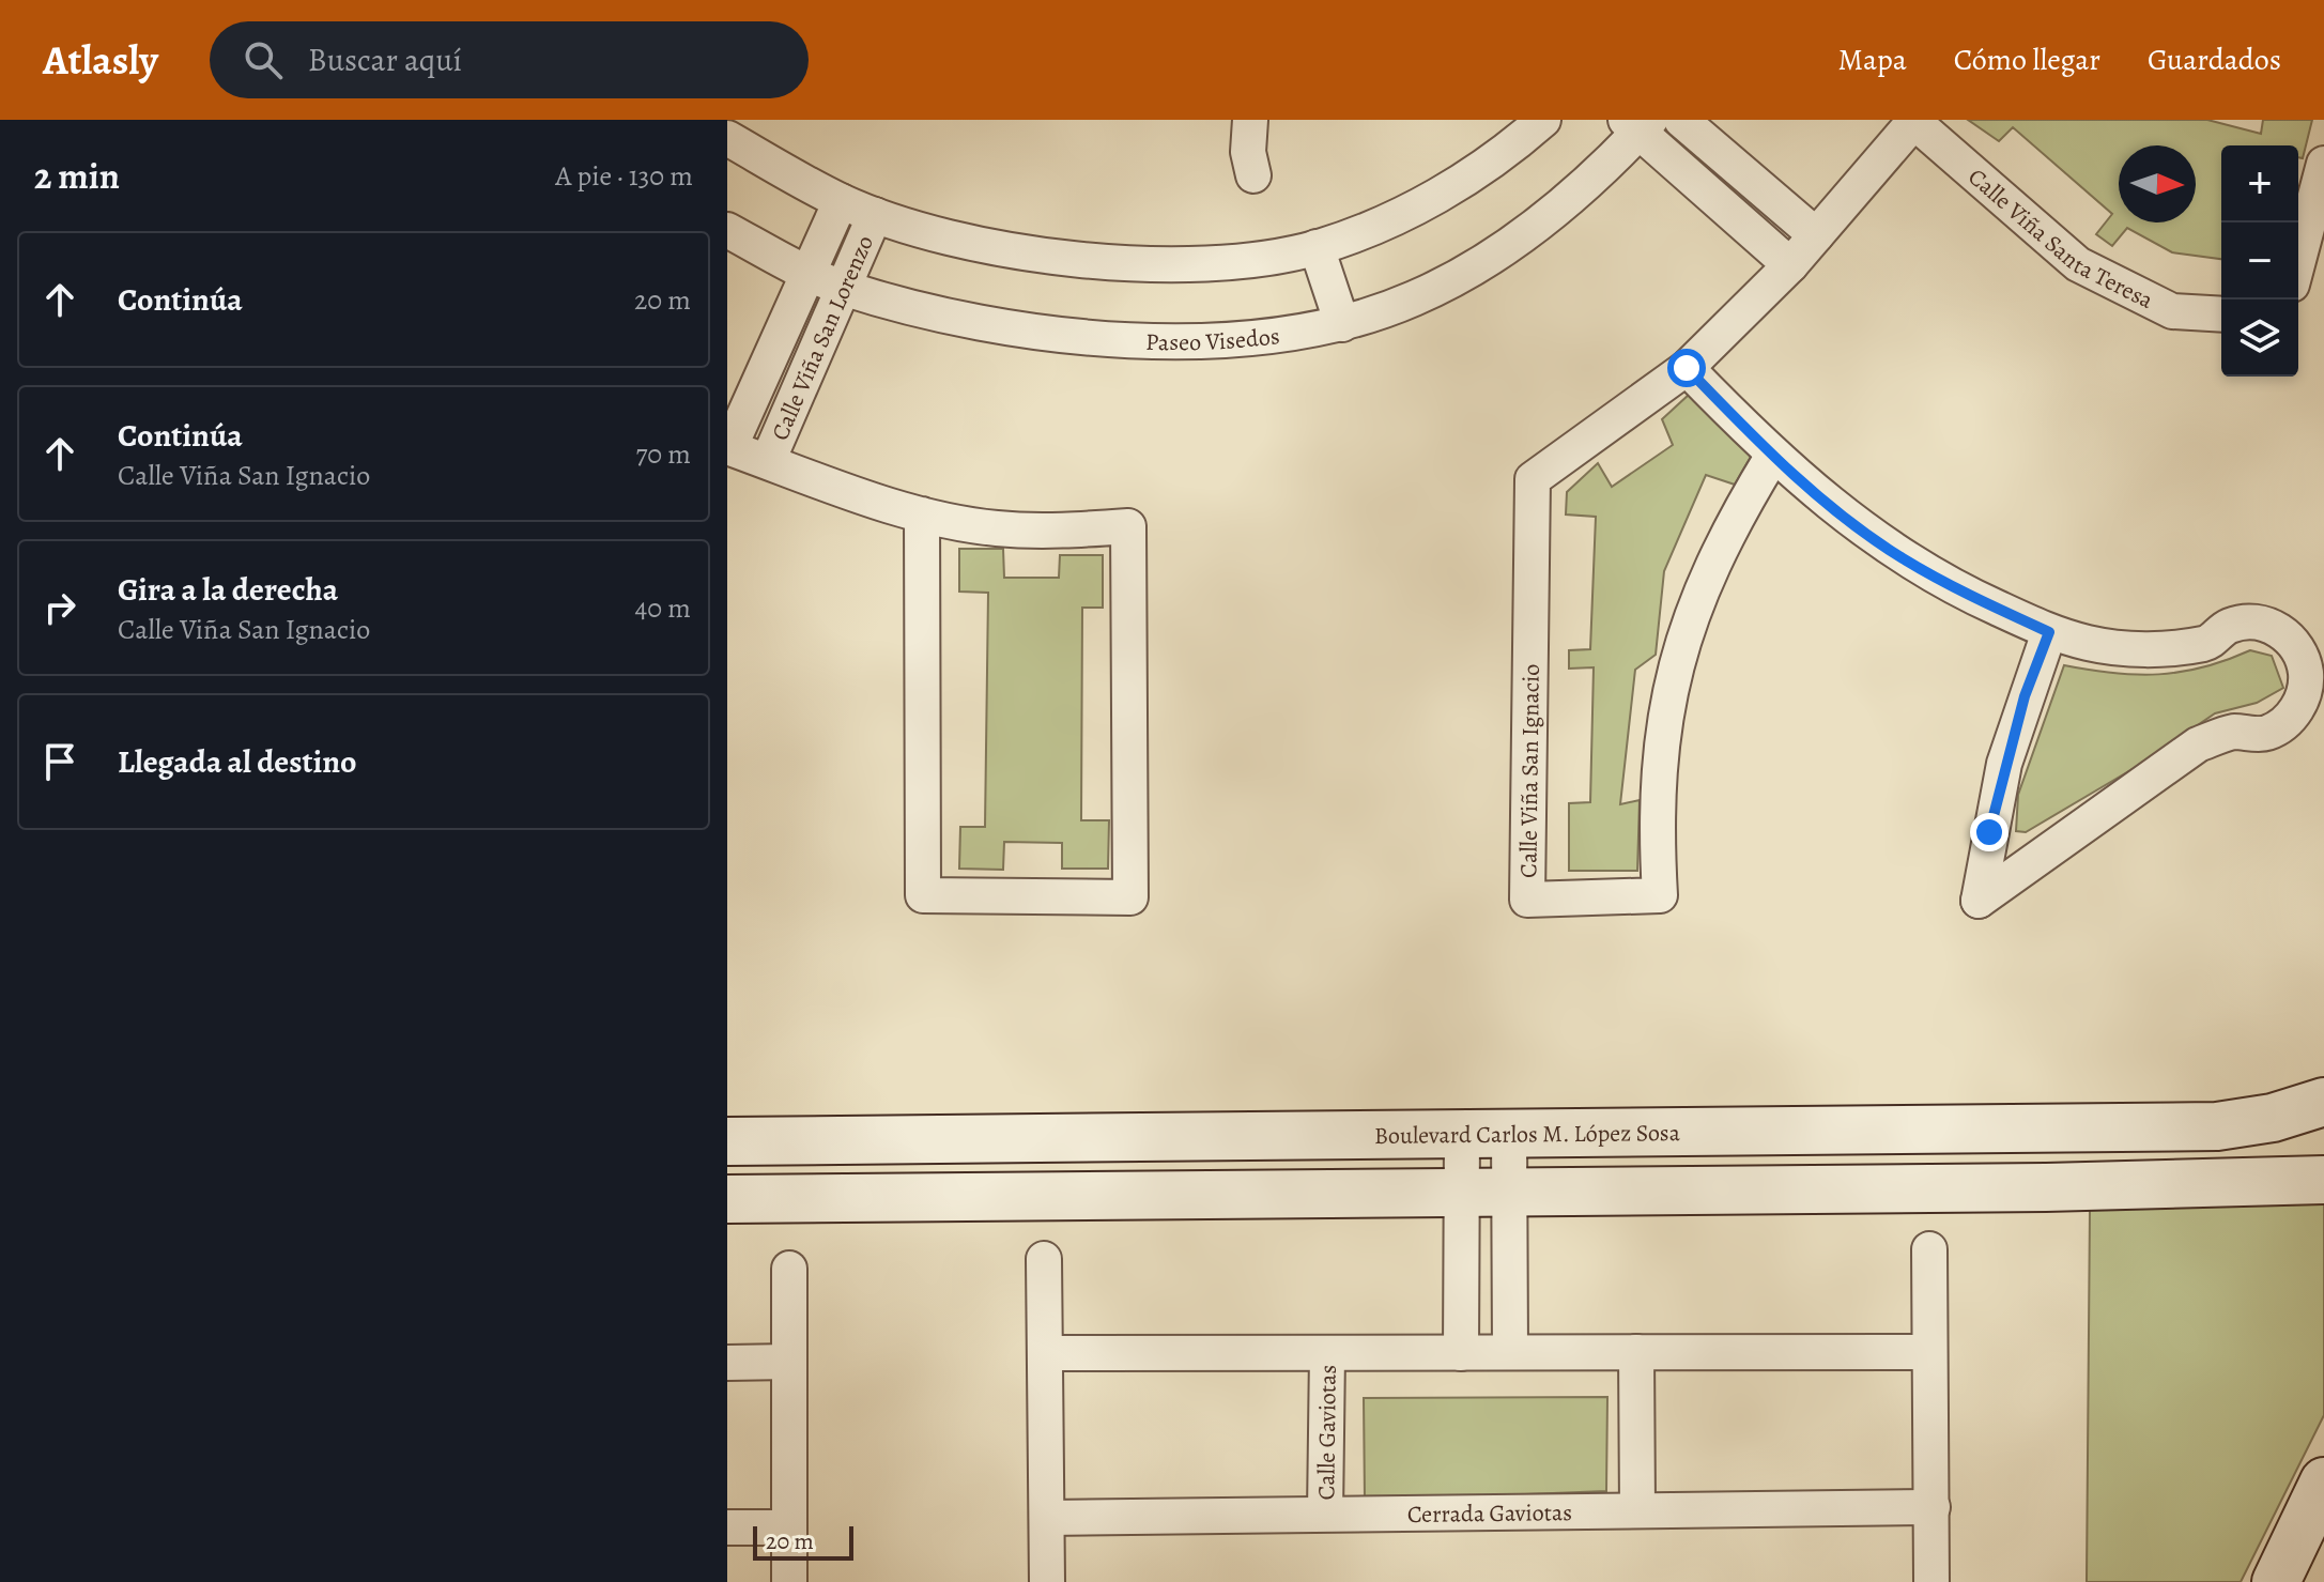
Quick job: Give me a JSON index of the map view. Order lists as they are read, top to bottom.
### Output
{
  "streets": {
    "street": [
      "Calle Viña Santa Teresa",
      "Paseo Visedos",
      "Calle Viña San Lorenzo",
      "Calle Viña San Ignacio",
      "Boulevard Carlos M. López Sosa",
      "Calle Gaviotas",
      "Cerrada Gaviotas"
    ]
  },
  "crossings": [
    ["Calle Viña Santa Teresa", "Calle Viña San Ignacio"],
    ["Paseo Visedos", "Calle Viña San Lorenzo"],
    ["Calle Gaviotas", "Cerrada Gaviotas"]
  ],
  "scale_bar": "20 m",
  "north": "right",
  "page": {
    "header": "Atlasly",
    "search": "Buscar aquí",
    "nav": ["Mapa", "Cómo llegar", "Guardados"],
    "heading": ["2 min", "A pie · 130 m"],
    "map_buttons": ["+", "−"],
    "list": [
      ["Continúa", "20 m"],
      ["Continúa", "Calle Viña San Ignacio", "70 m"],
      ["Gira a la derecha", "Calle Viña San Ignacio", "40 m"],
      "Llegada al destino"
    ],
    "scale": "20 m"
  }
}
